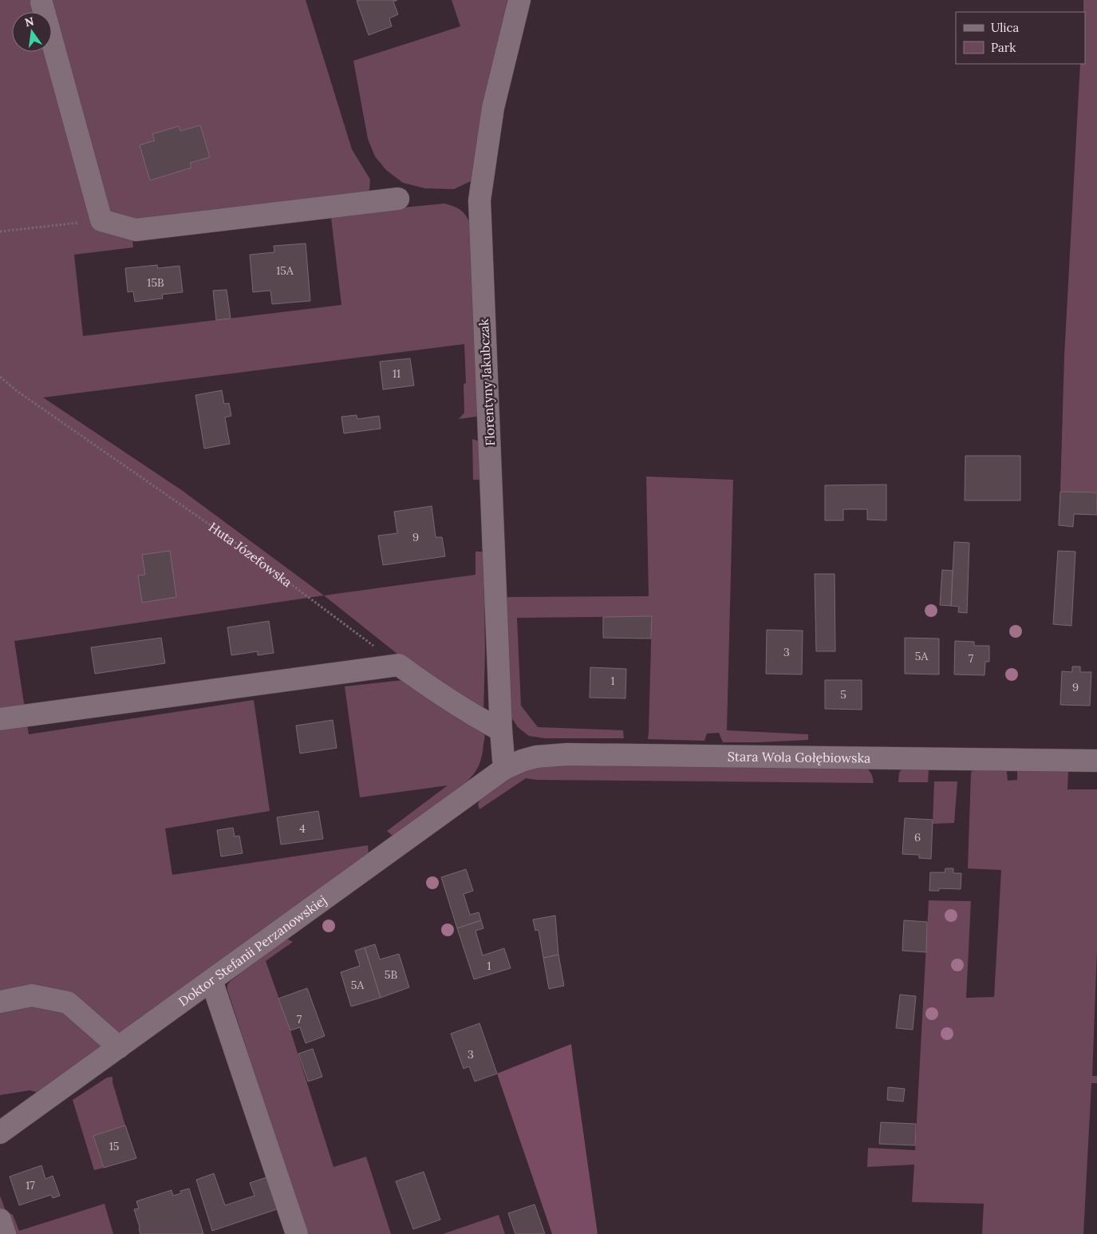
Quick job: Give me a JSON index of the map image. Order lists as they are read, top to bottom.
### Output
{
  "streets": {
    "street": ["Florentyny Jakubczak", "Stara Wola Gołębiowska", "Doktor Stefanii Perzanowskiej"],
    "path": ["Huta Józefowska"]
  },
  "crossings": [
    ["Florentyny Jakubczak", "Stara Wola Gołębiowska"],
    ["Florentyny Jakubczak", "Doktor Stefanii Perzanowskiej"],
    ["Stara Wola Gołębiowska", "Doktor Stefanii Perzanowskiej"]
  ],
  "house_numbers": [
    "15A",
    "15B",
    "11",
    "9",
    "3",
    "5A",
    "7",
    "1",
    "9",
    "5",
    "4",
    "6",
    "1",
    "5B",
    "5A",
    "7",
    "3",
    "15",
    "17"
  ],
  "legend": ["Ulica", "Park"],
  "north": "top"
}
